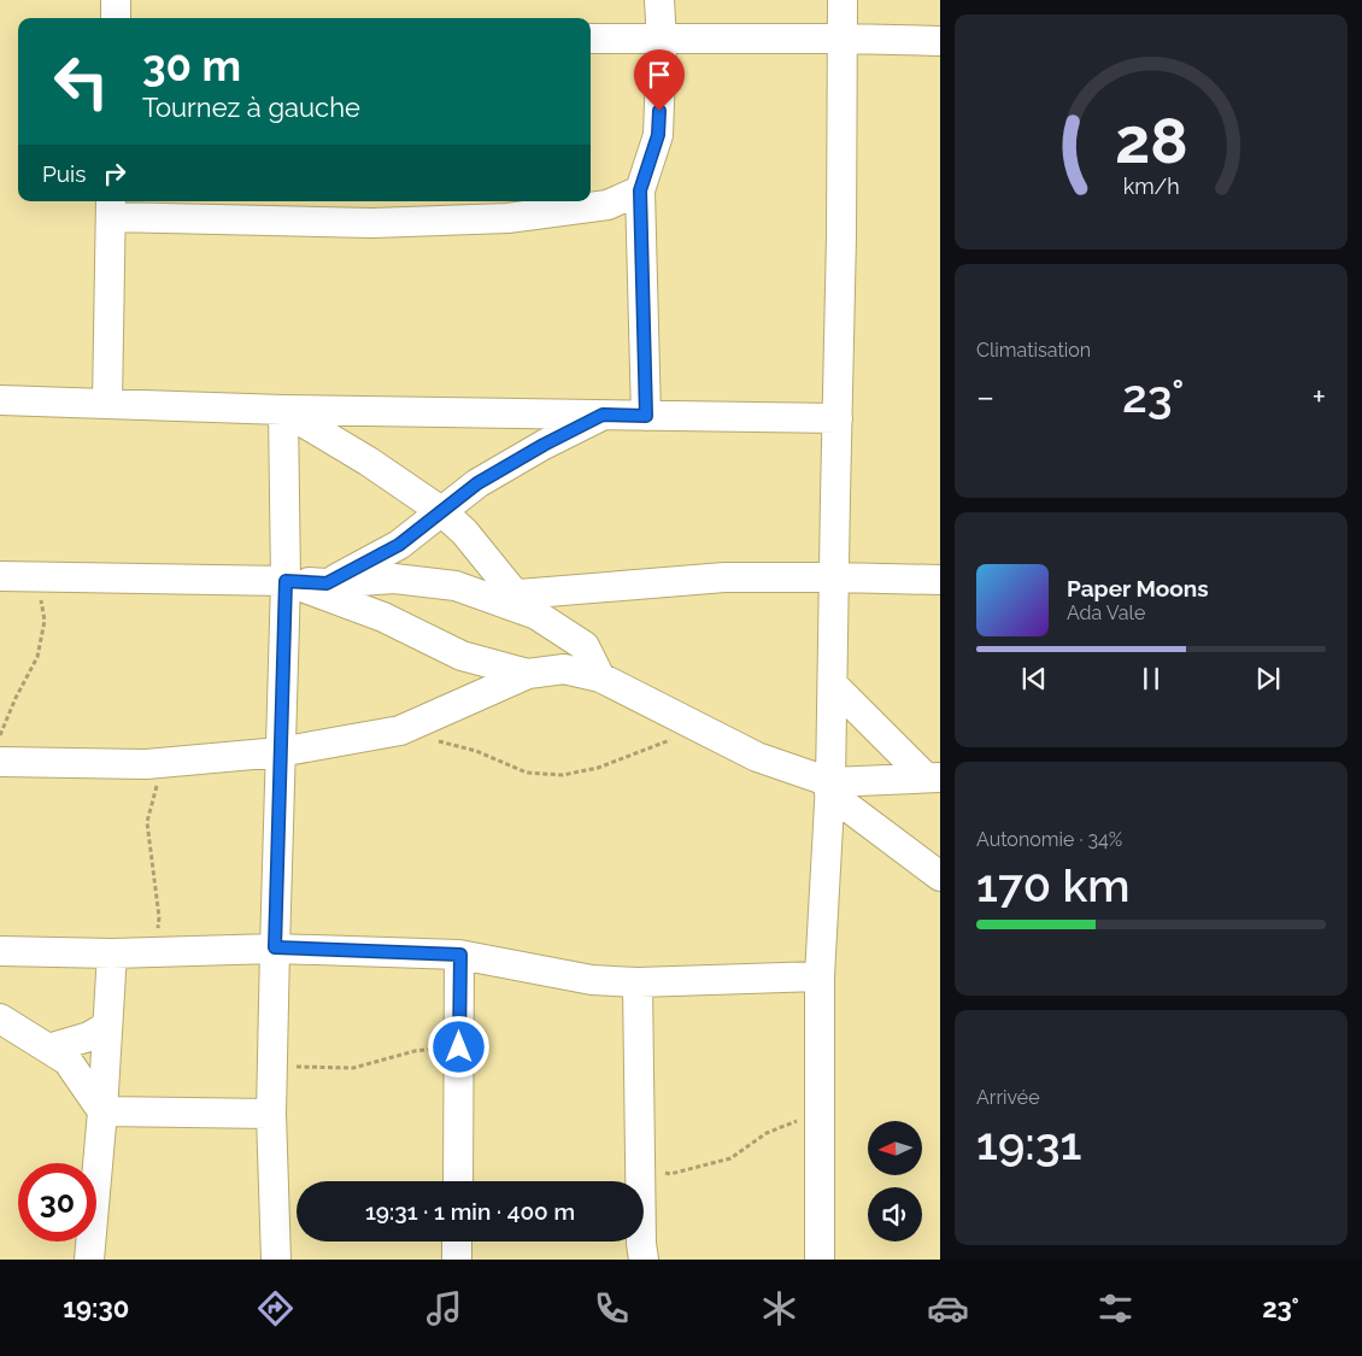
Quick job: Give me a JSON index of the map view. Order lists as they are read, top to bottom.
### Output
{
  "north": "left",
  "page": {
    "turn": ["30 m", "Tournez à gauche"],
    "then": "Puis",
    "tile": [
      "Climatisation",
      ["Autonomie · 34%", "170 km"],
      ["Arrivée", "19:31"]
    ],
    "heat": ["−", "23°", "+"],
    "song": ["Paper Moons", "Ada Vale"],
    "limit": "30",
    "trip": "19:31 · 1 min · 400 m",
    "tabs": ["19:30", "23°"],
    "gauge": ["28", "km/h"]
  }
}
